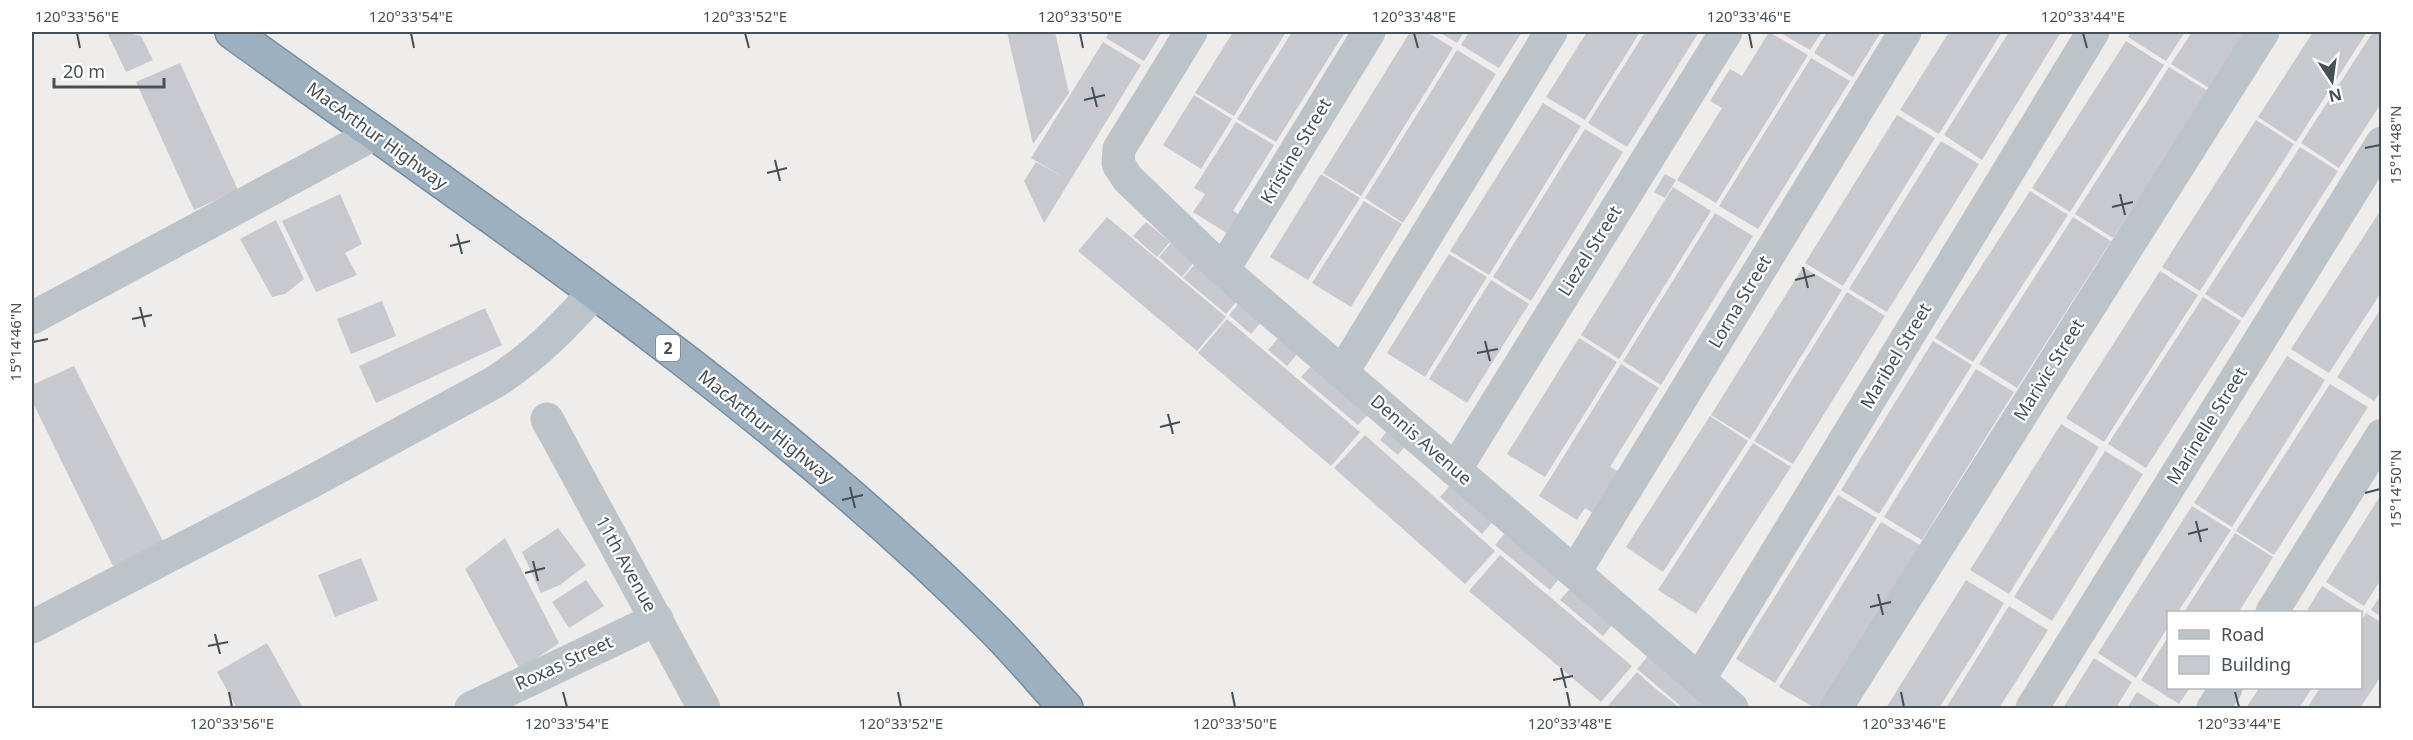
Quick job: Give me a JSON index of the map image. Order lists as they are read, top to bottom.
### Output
{
  "streets": {
    "highway": ["MacArthur Highway", "2"],
    "street": [
      "Kristine Street",
      "Liezel Street",
      "Lorna Street",
      "Maribel Street",
      "Marivic Street",
      "Marinelle Street",
      "Dennis Avenue",
      "11th Avenue",
      "Roxas Street"
    ]
  },
  "crossings": [
    ["Kristine Street", "Dennis Avenue"],
    ["Liezel Street", "Dennis Avenue"],
    ["Lorna Street", "Dennis Avenue"],
    ["Maribel Street", "Dennis Avenue"],
    ["11th Avenue", "Roxas Street"]
  ],
  "legend": ["Road", "Building"],
  "scale_bar": "20 m",
  "north": "bottom",
  "coordinates": [
    "120°33'56\"E",
    "120°33'54\"E",
    "120°33'52\"E",
    "120°33'50\"E",
    "120°33'48\"E",
    "120°33'46\"E",
    "120°33'44\"E",
    "15°14'48\"N",
    "15°14'46\"N",
    "15°14'50\"N"
  ]
}
